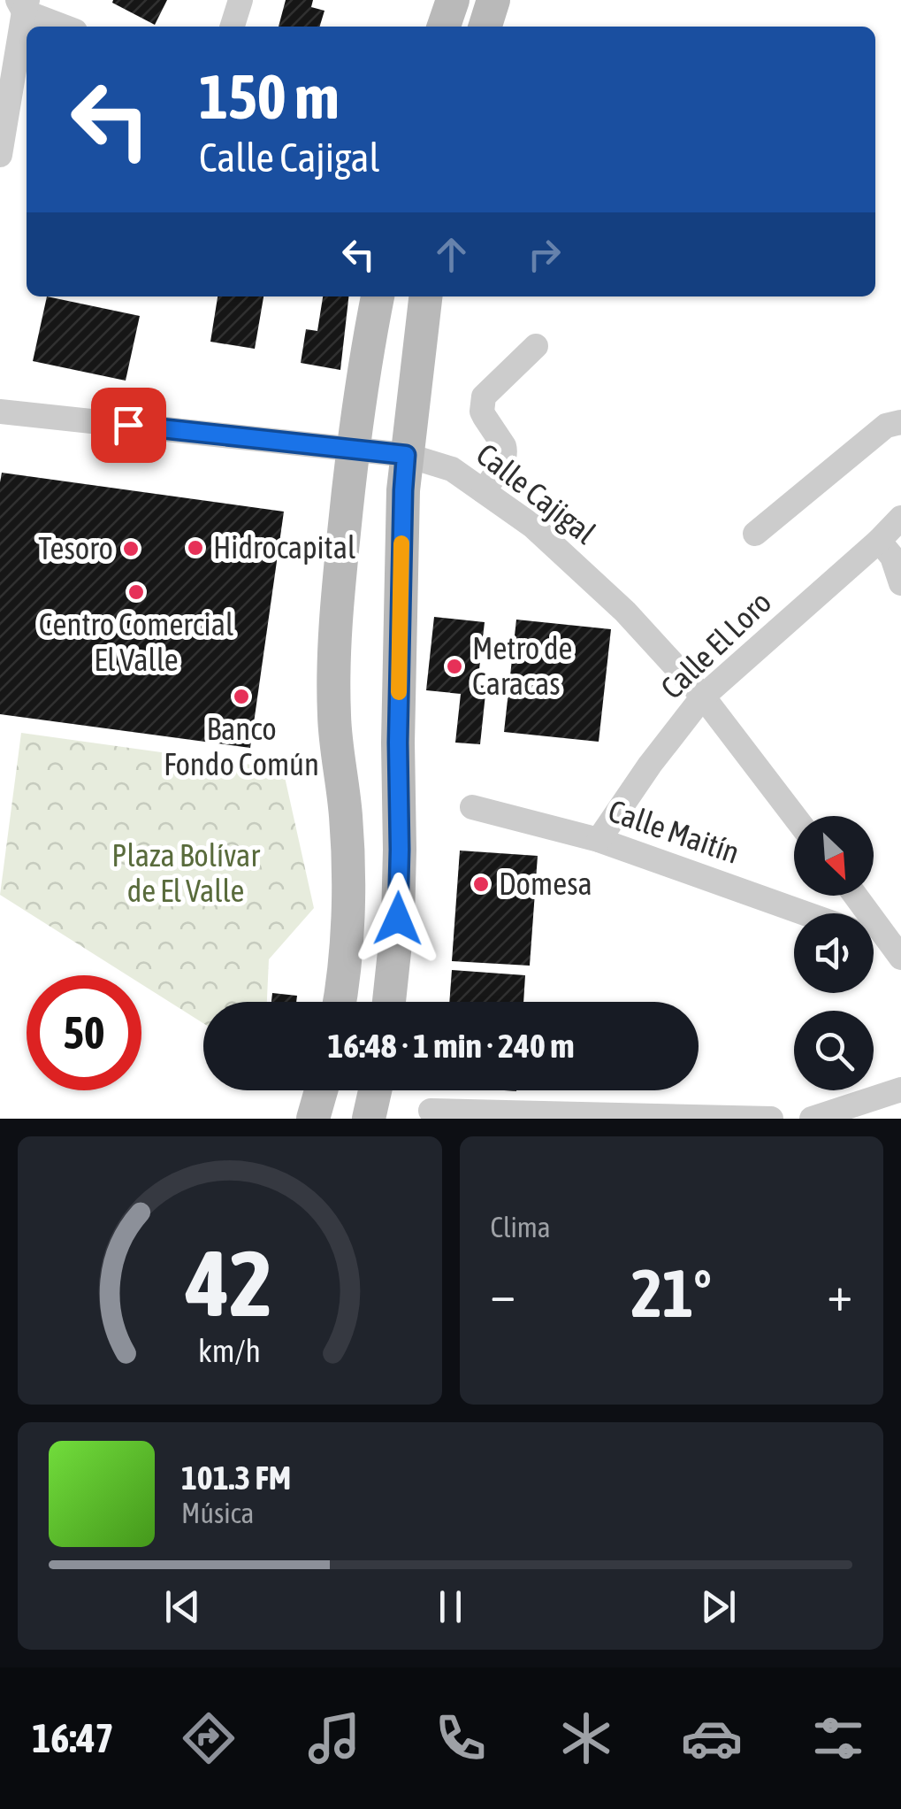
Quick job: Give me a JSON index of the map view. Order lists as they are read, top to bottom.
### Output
{
  "streets": {
    "street": ["Calle Cajigal", "Calle El Loro", "Calle Maitín"]
  },
  "crossings": [
    ["Calle Cajigal", "Calle El Loro"],
    ["Calle El Loro", "Calle Maitín"]
  ],
  "parks": ["Plaza Bolívar de El Valle"],
  "places": [
    "Hidrocapital",
    "Tesoro",
    "Centro Comercial El Valle",
    "Metro de Caracas",
    "Banco Fondo Común",
    "Domesa"
  ],
  "north": "bottom right",
  "page": {
    "turn": ["150 m", "Calle Cajigal"],
    "limit": "50",
    "trip": "16:48 · 1 min · 240 m",
    "tile": "Clima",
    "heat": ["−", "21°", "+"],
    "song": ["101.3 FM", "Música"],
    "tabs": "16:47",
    "gauge": ["42", "km/h"]
  }
}
